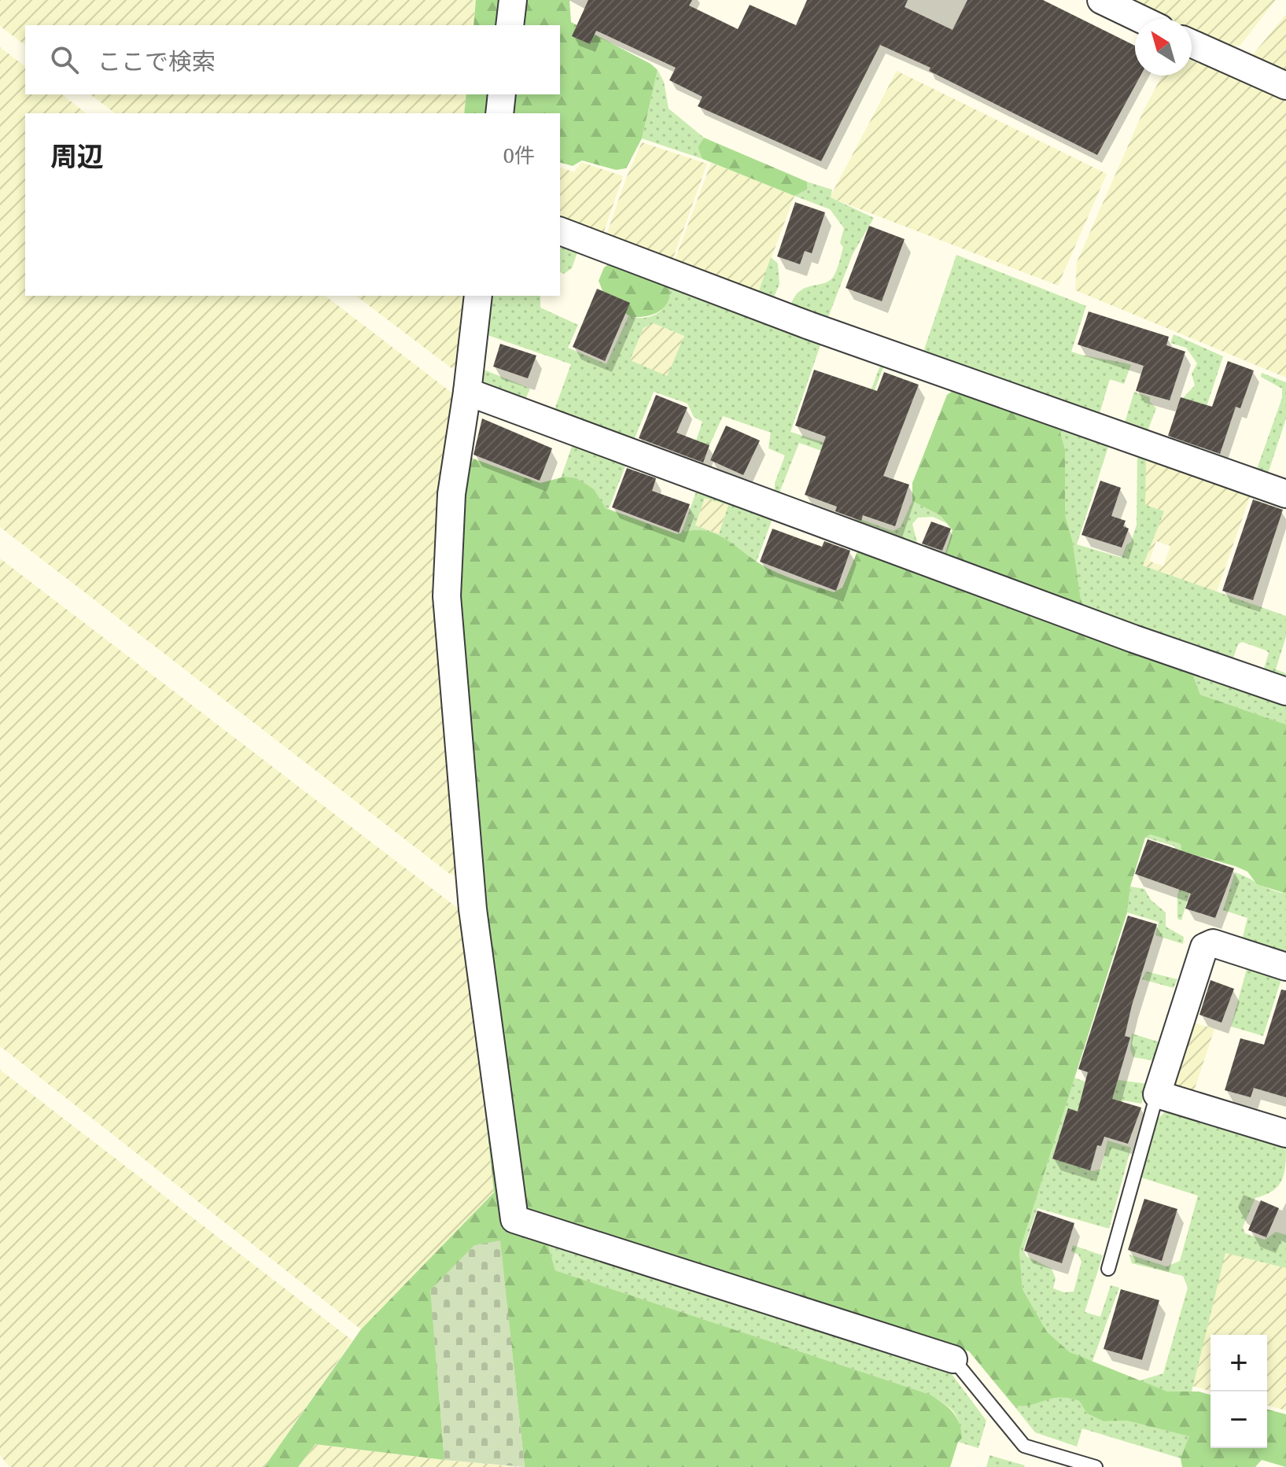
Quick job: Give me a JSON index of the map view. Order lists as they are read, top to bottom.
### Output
{
  "north": "top left",
  "page": {
    "search": "ここで検索",
    "heading": ["周辺", "0件"],
    "map_buttons": ["+", "−"]
  }
}
